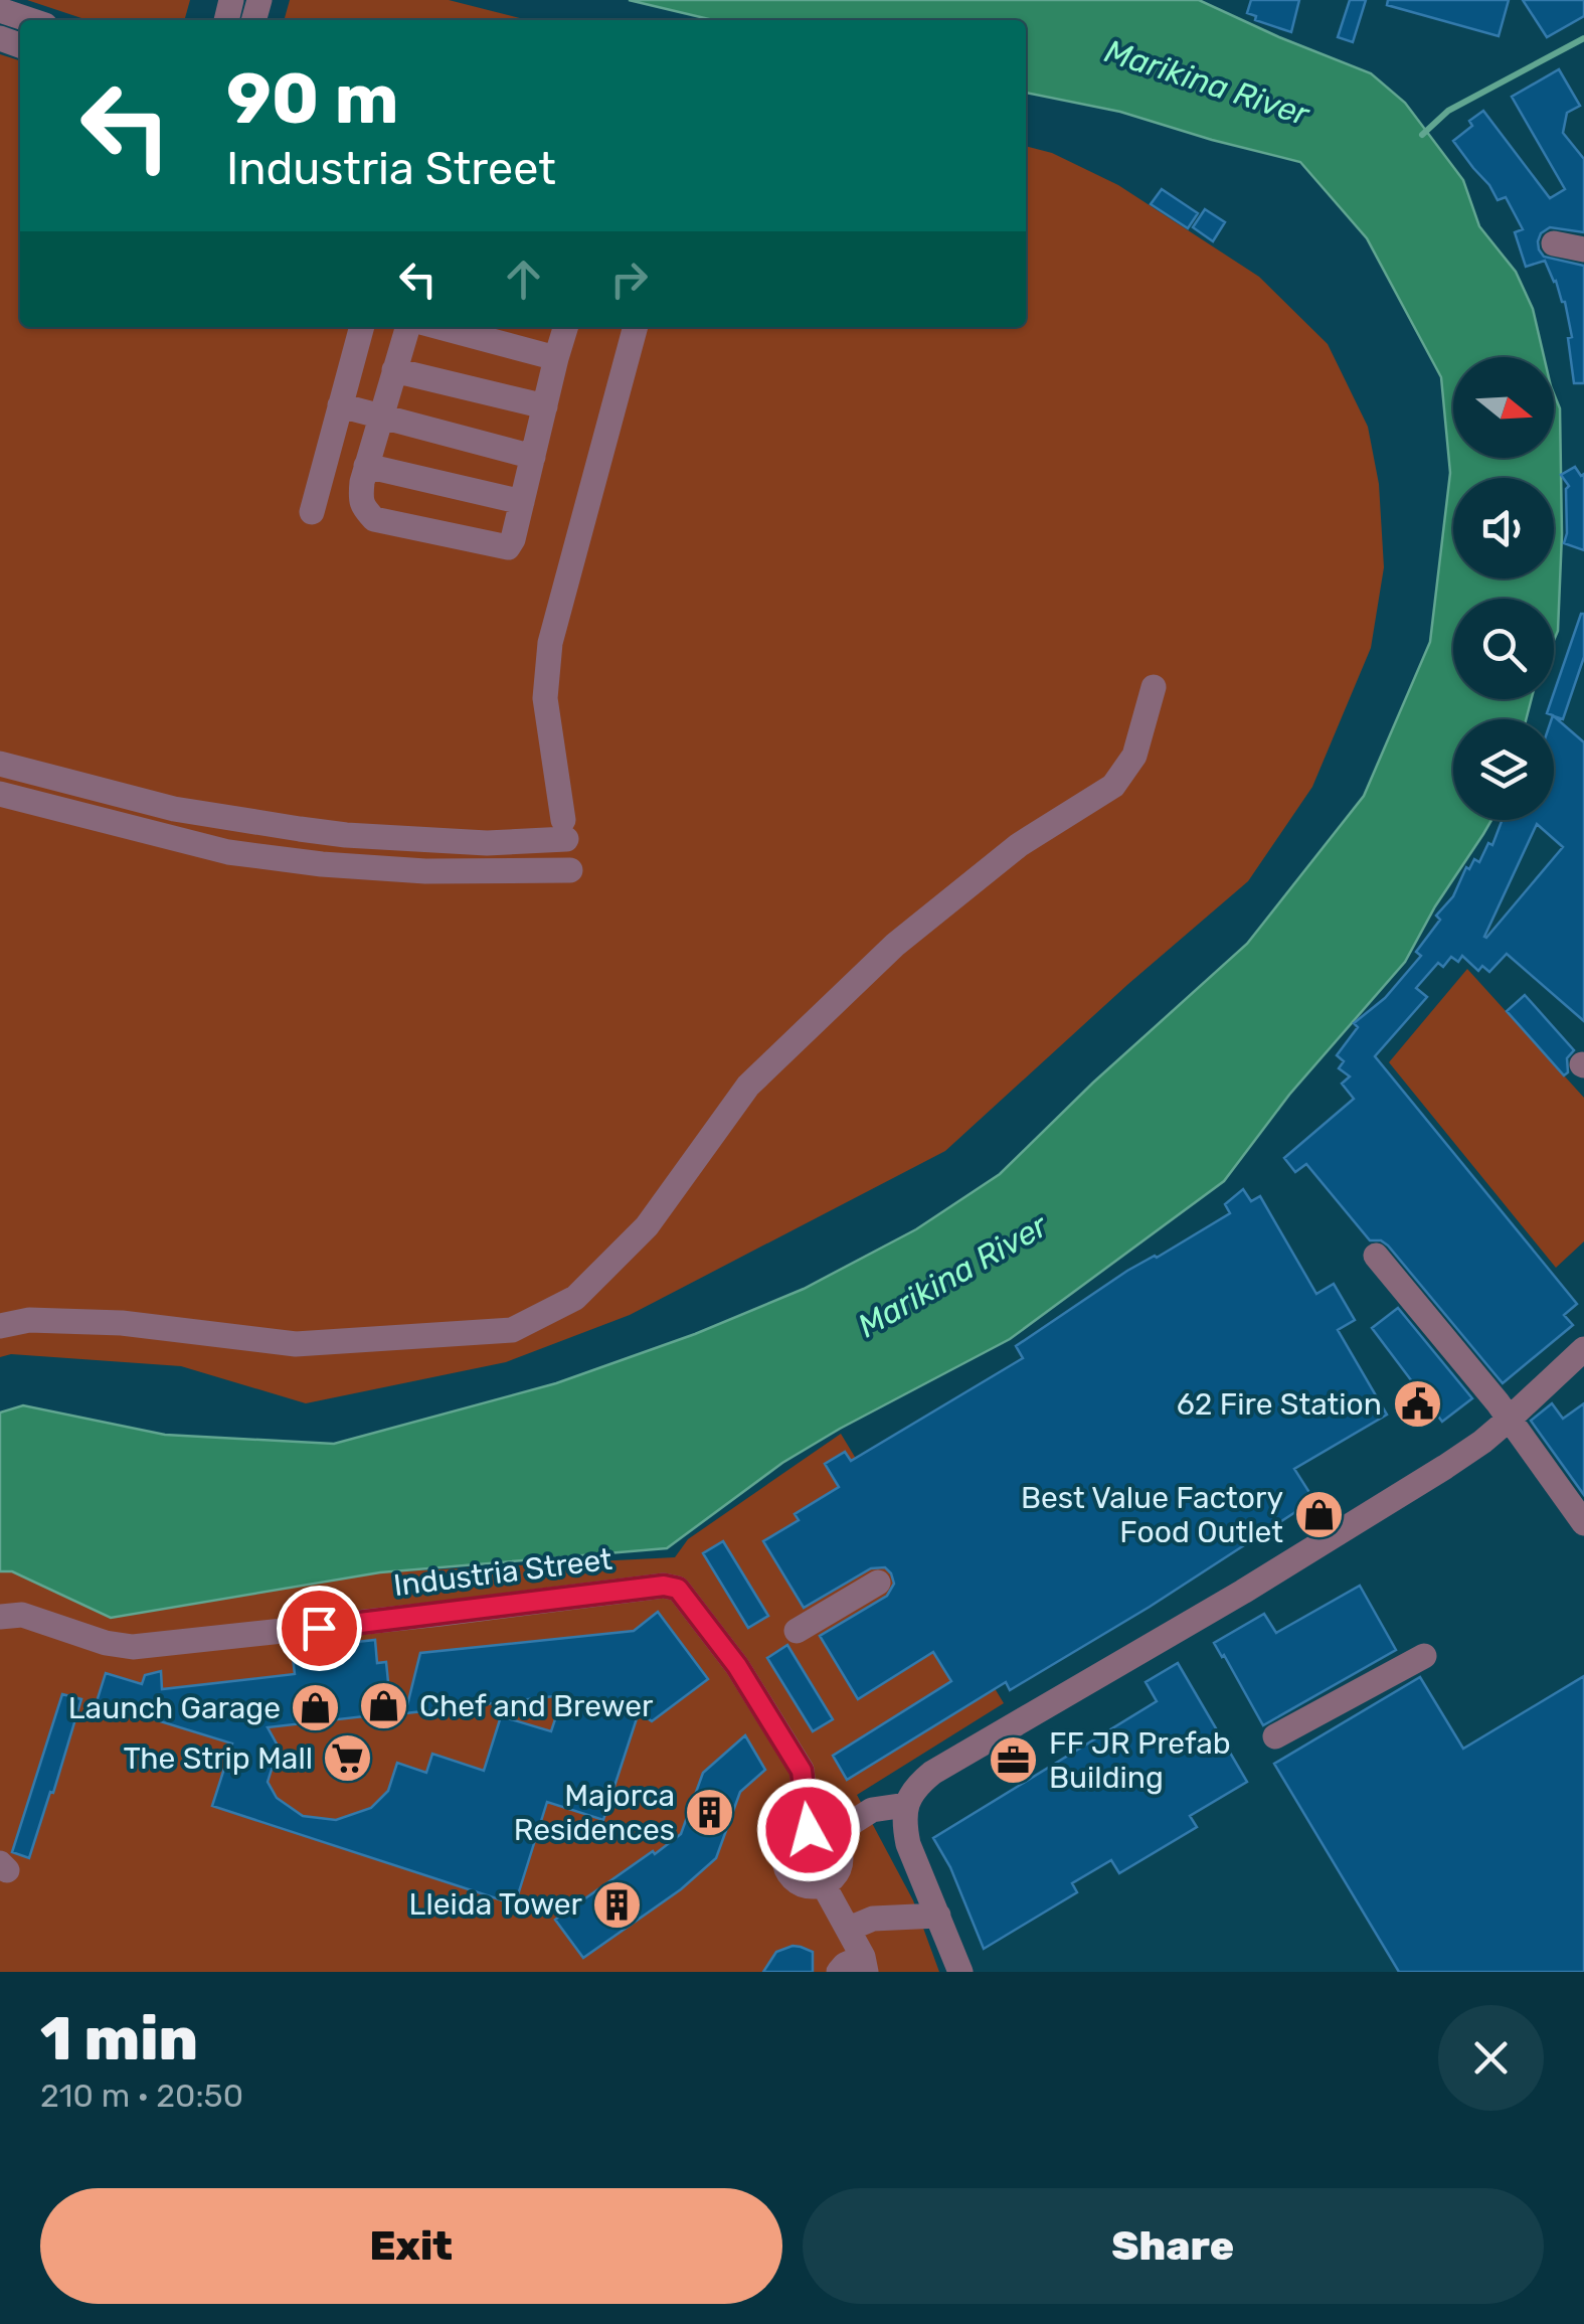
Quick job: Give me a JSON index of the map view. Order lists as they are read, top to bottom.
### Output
{
  "streets": {
    "street": ["Industria Street"]
  },
  "water": ["Marikina River"],
  "places": {
    "public building": ["62 Fire Station"],
    "shop": ["Best Value Factory Food Outlet", "Chef and Brewer", "Launch Garage"],
    "supermarket": ["The Strip Mall"],
    "office": ["FF JR Prefab Building"],
    "building": ["Majorca Residences", "Lleida Tower"]
  },
  "north": "right",
  "page": {
    "turn": ["90 m", "Industria Street"],
    "heading": ["1 min", "210 m · 20:50"],
    "buttons": ["Exit", "Share"]
  }
}
